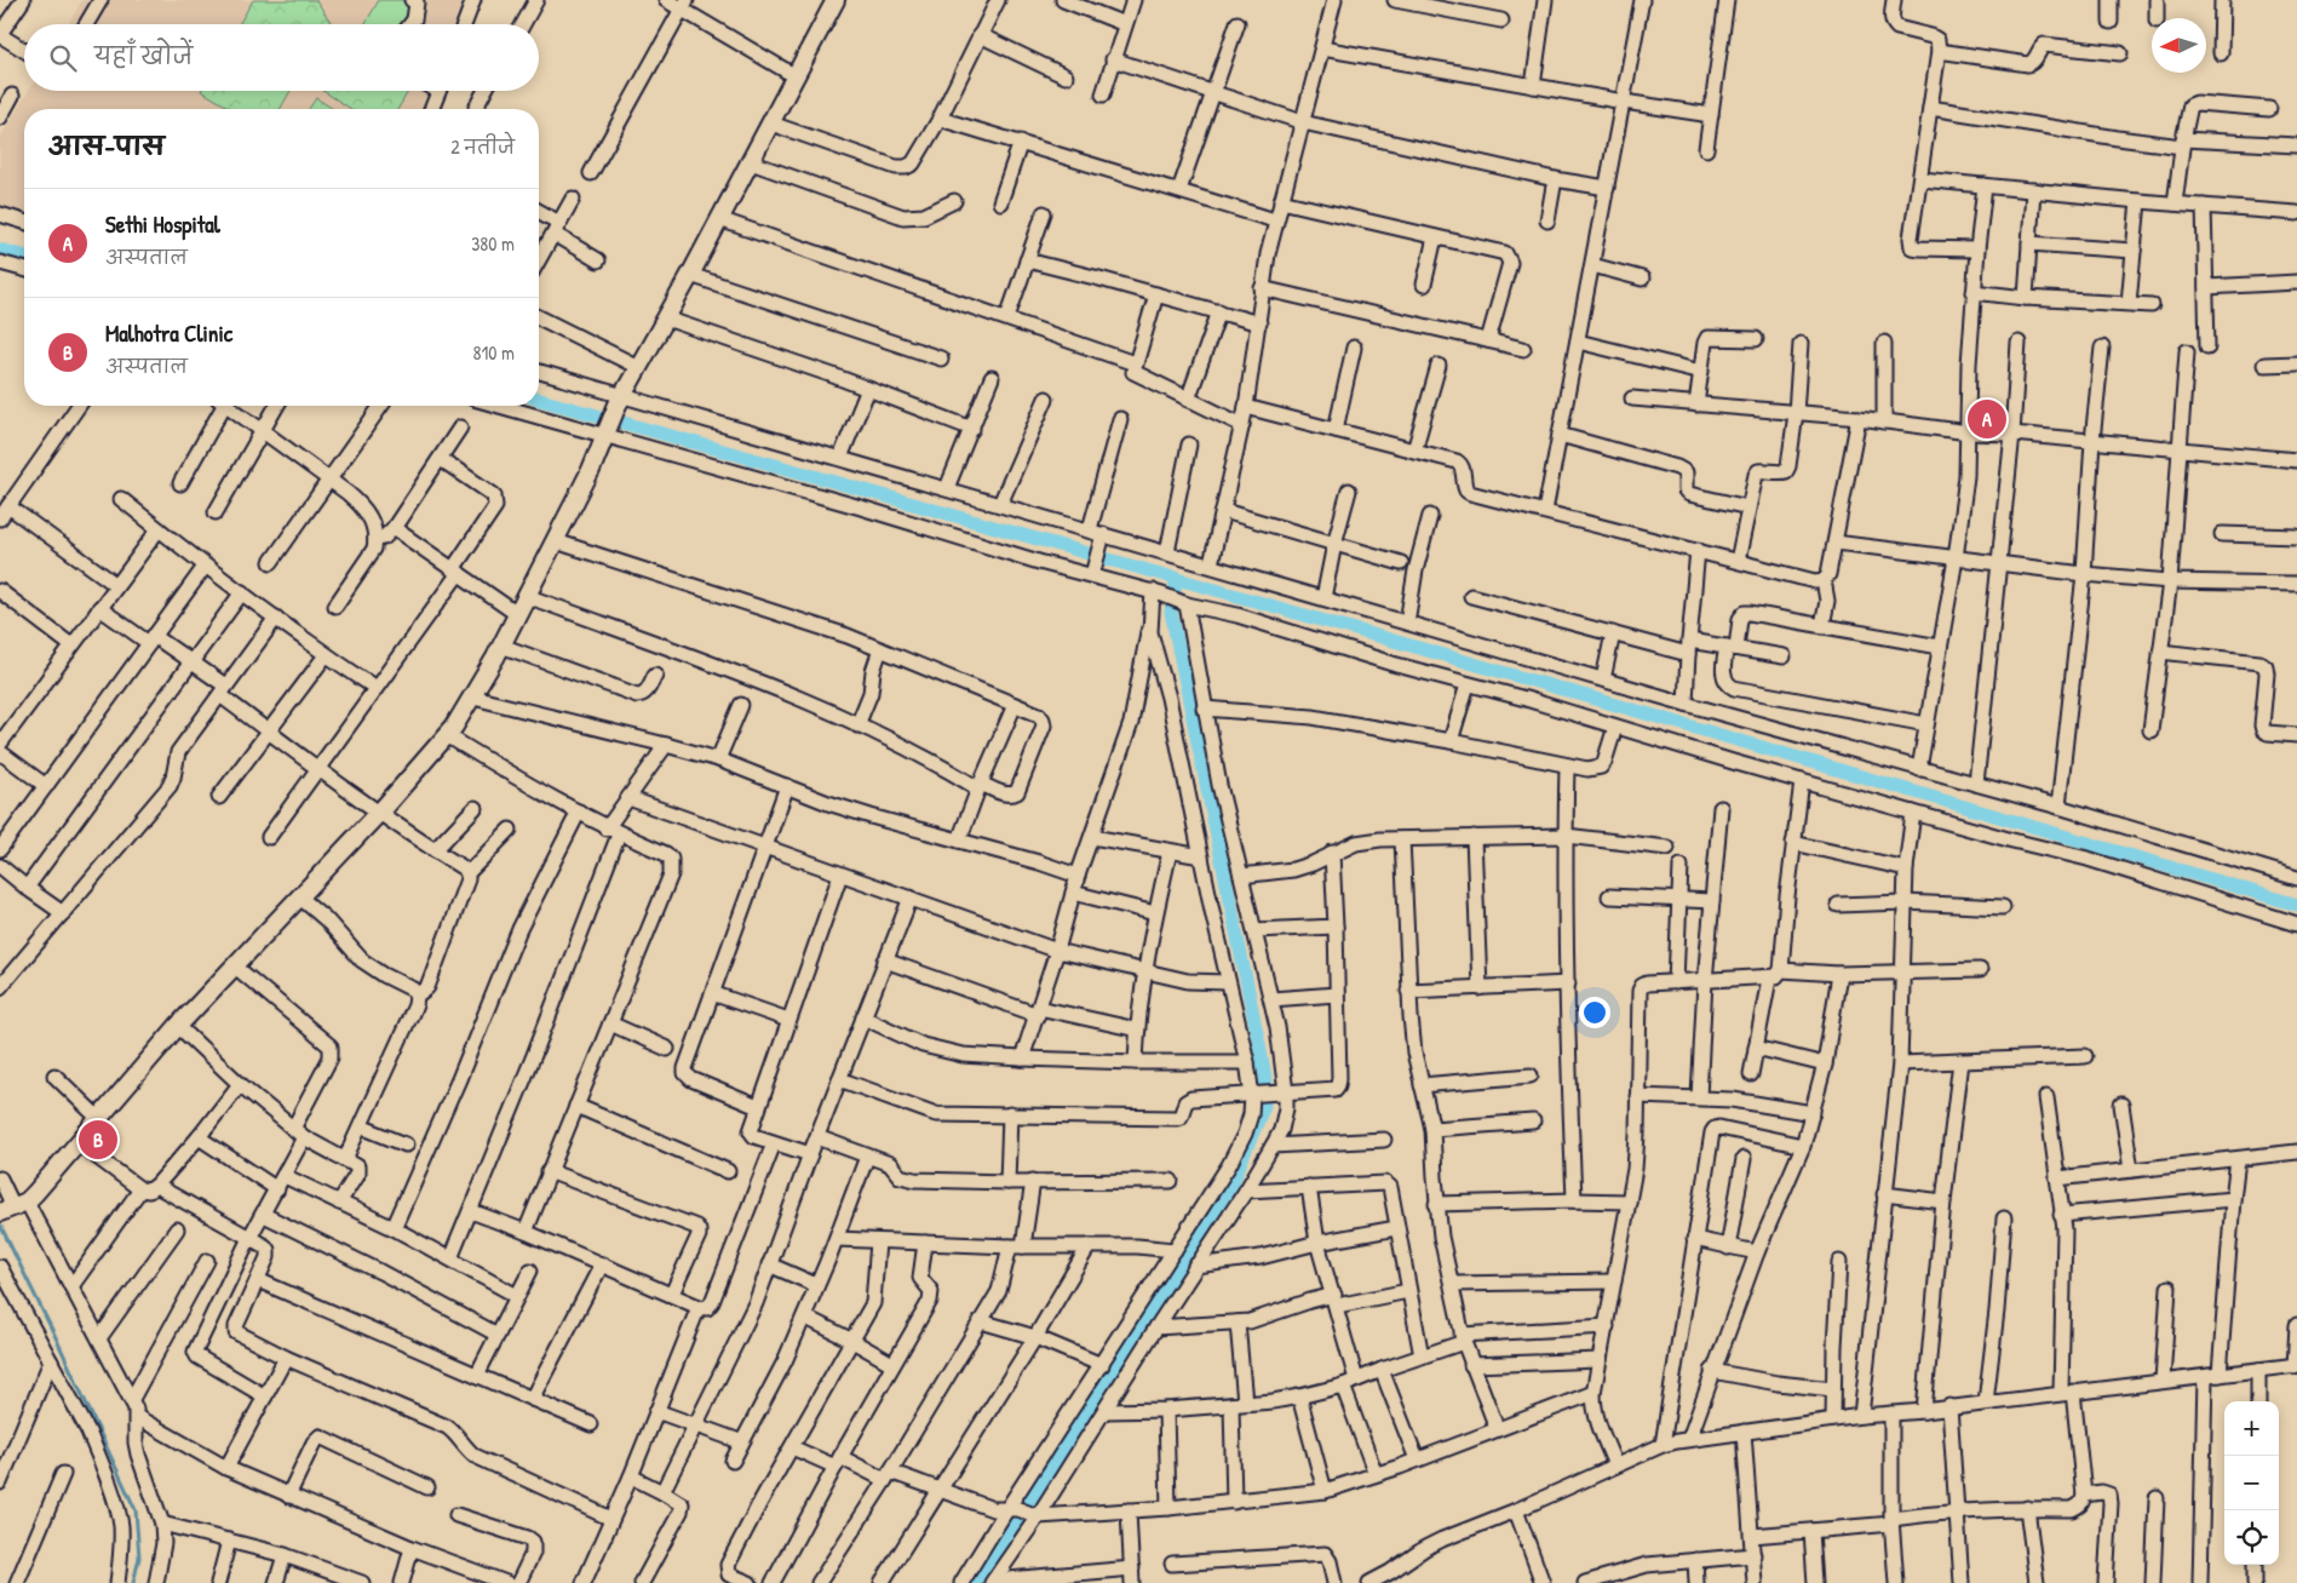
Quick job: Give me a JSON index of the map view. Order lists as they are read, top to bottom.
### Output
{
  "north": "left",
  "page": {
    "search": "यहाँ खोजें",
    "heading": ["आस-पास", "2 नतीजे"],
    "list": [
      {
        "mark": "A",
        "name": "Sethi Hospital",
        "note": "अस्पताल",
        "value": "380 m"
      },
      {
        "mark": "B",
        "name": "Malhotra Clinic",
        "note": "अस्पताल",
        "value": "810 m"
      }
    ],
    "pins": ["A", "B"],
    "map_buttons": ["+", "−"]
  }
}
